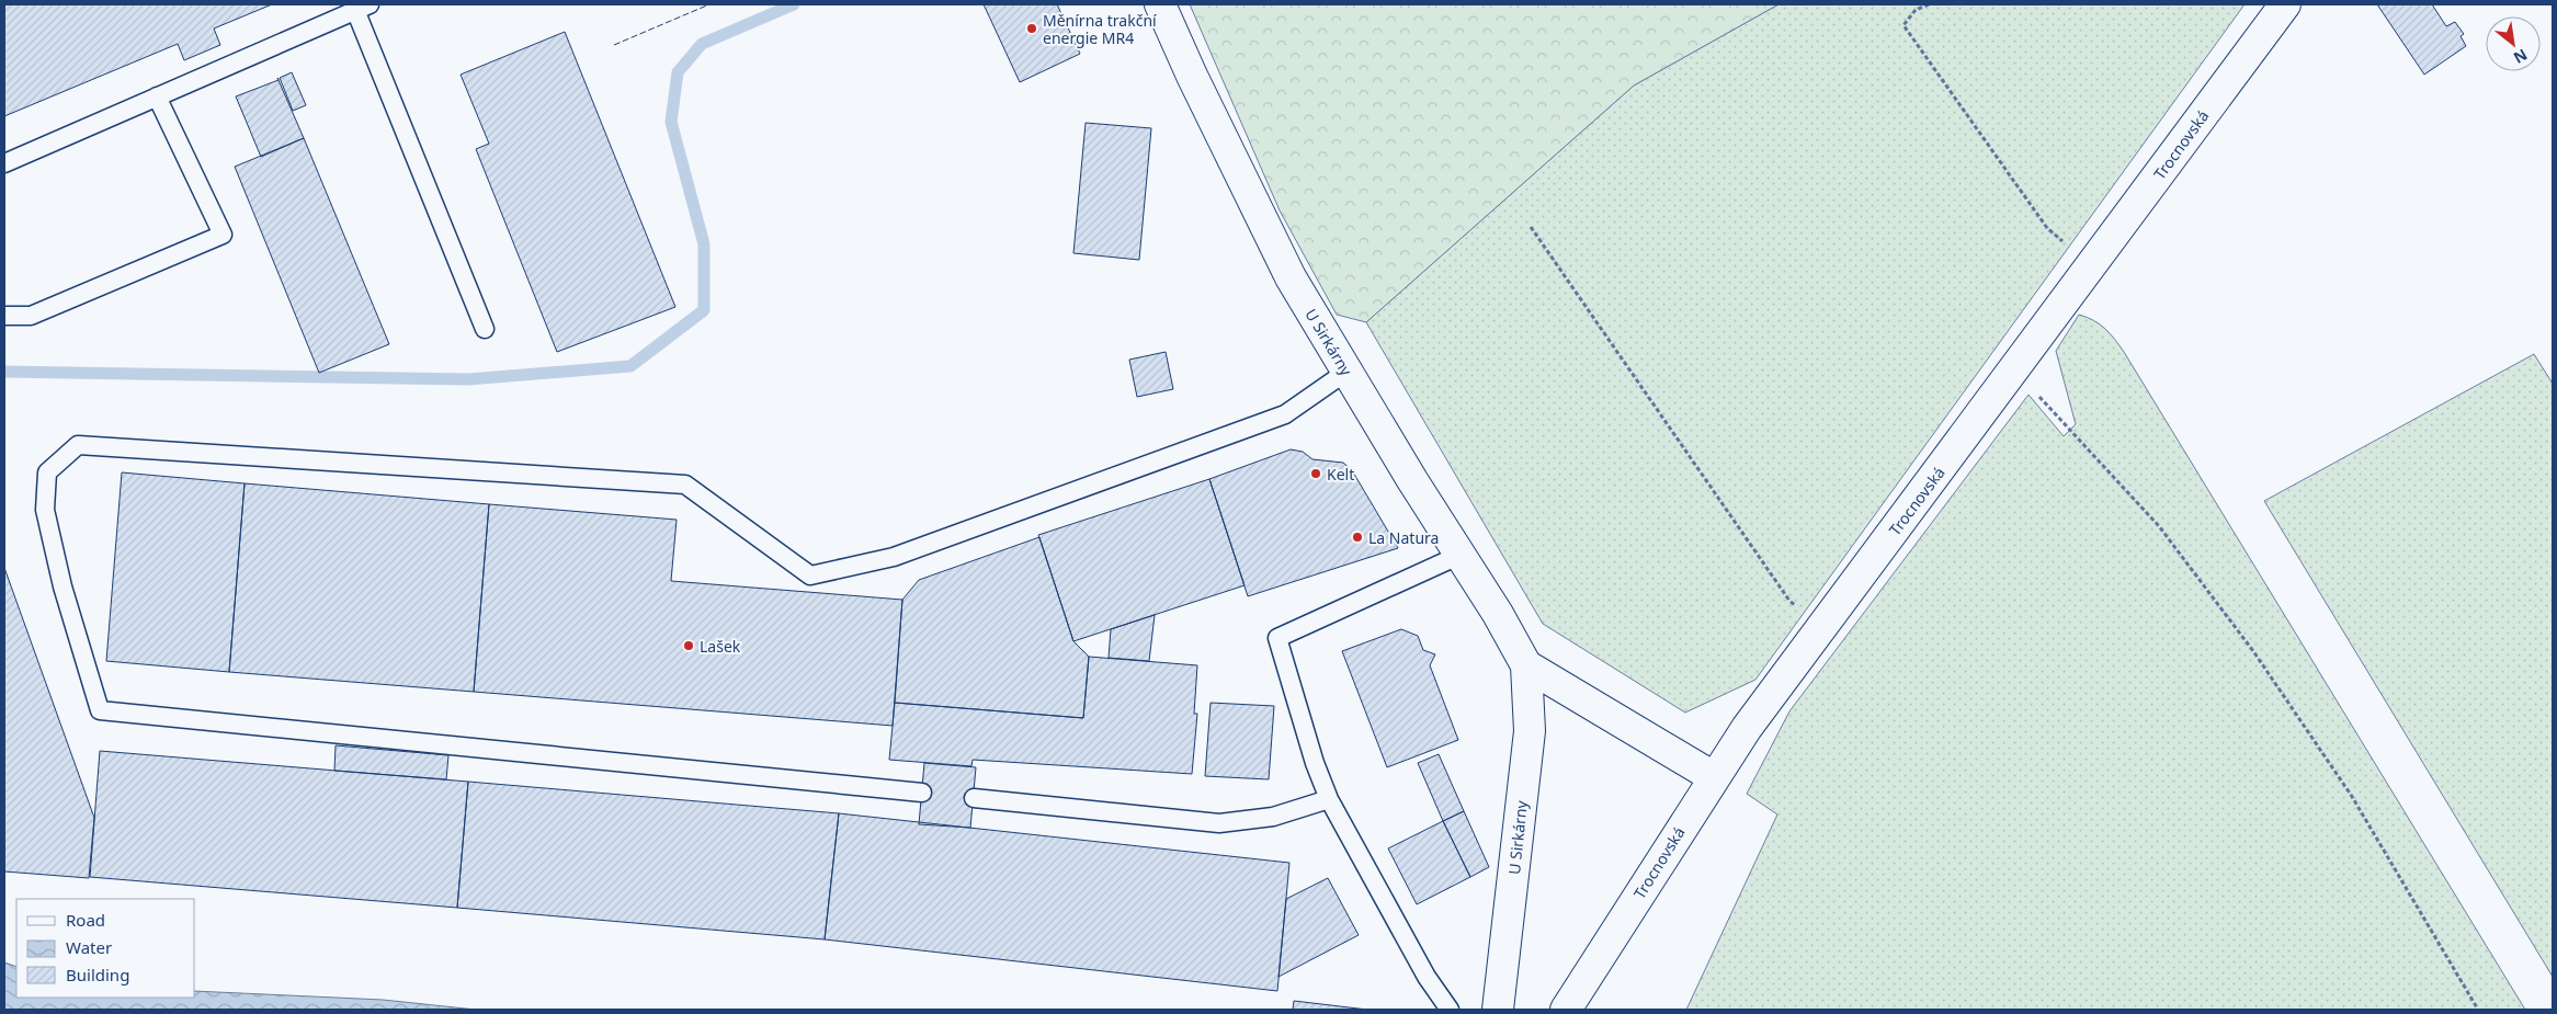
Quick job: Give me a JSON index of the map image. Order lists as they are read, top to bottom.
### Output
{
  "streets": {
    "street": ["Trocnovská", "U Sirkárny"]
  },
  "places": [
    "Měnírna trakční energie MR4",
    "Kelt",
    "La Natura",
    "Lašek"
  ],
  "legend": ["Road", "Water", "Building"],
  "north": "bottom right"
}
